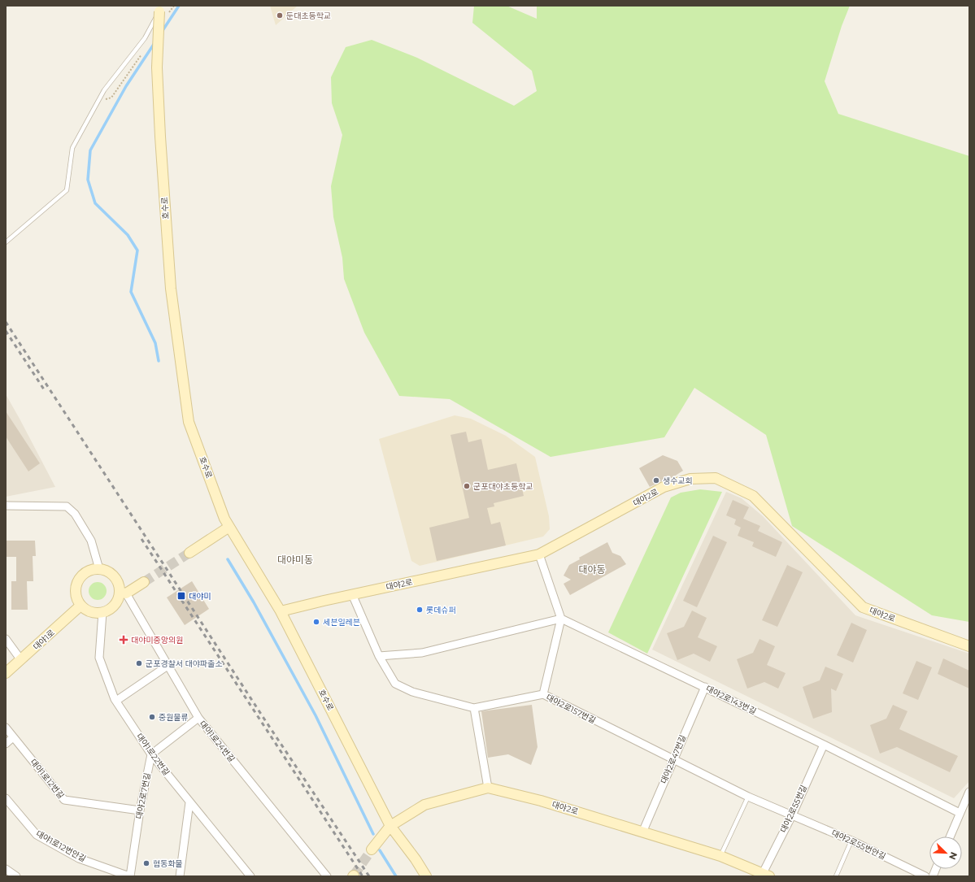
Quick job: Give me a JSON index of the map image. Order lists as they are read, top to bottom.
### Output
{
  "streets": {
    "street": [
      "호수로",
      "대야2로",
      "대야1로",
      "대야2로143번길",
      "대야2로157번길",
      "대야1로24번길",
      "대야1로22번길",
      "대야2로47번길",
      "대야1로12번길",
      "대야2로7번길",
      "대야2로55번길",
      "대야2로55번안길",
      "대야1로12번안길"
    ]
  },
  "crossings": [
    ["호수로", "대야2로"],
    ["대야2로", "대야2로157번길"],
    ["대야2로", "대야2로47번길"],
    ["대야2로", "대야2로55번길"],
    ["대야1로", "대야1로24번길"],
    ["대야1로", "대야1로22번길"],
    ["대야2로143번길", "대야2로47번길"],
    ["대야2로143번길", "대야2로55번길"],
    ["대야2로157번길", "대야2로47번길"],
    ["대야2로157번길", "대야2로55번길"],
    ["대야2로157번길", "대야2로55번안길"],
    ["대야1로24번길", "대야1로22번길"],
    ["대야1로22번길", "대야2로7번길"],
    ["대야1로12번길", "대야2로7번길"],
    ["대야2로7번길", "대야1로12번안길"],
    ["대야2로55번길", "대야2로55번안길"]
  ],
  "districts": ["대야미동", "대야동"],
  "places": {
    "other": [
      "둔대초등학교",
      "생수교회",
      "군포대야초등학교",
      "롯데슈퍼",
      "세븐일레븐",
      "군포경찰서 대야파출소",
      "중원물류",
      "협동화물"
    ],
    "transit": ["대야미"],
    "health": ["대야미중앙의원"]
  },
  "north": "bottom right"
}
